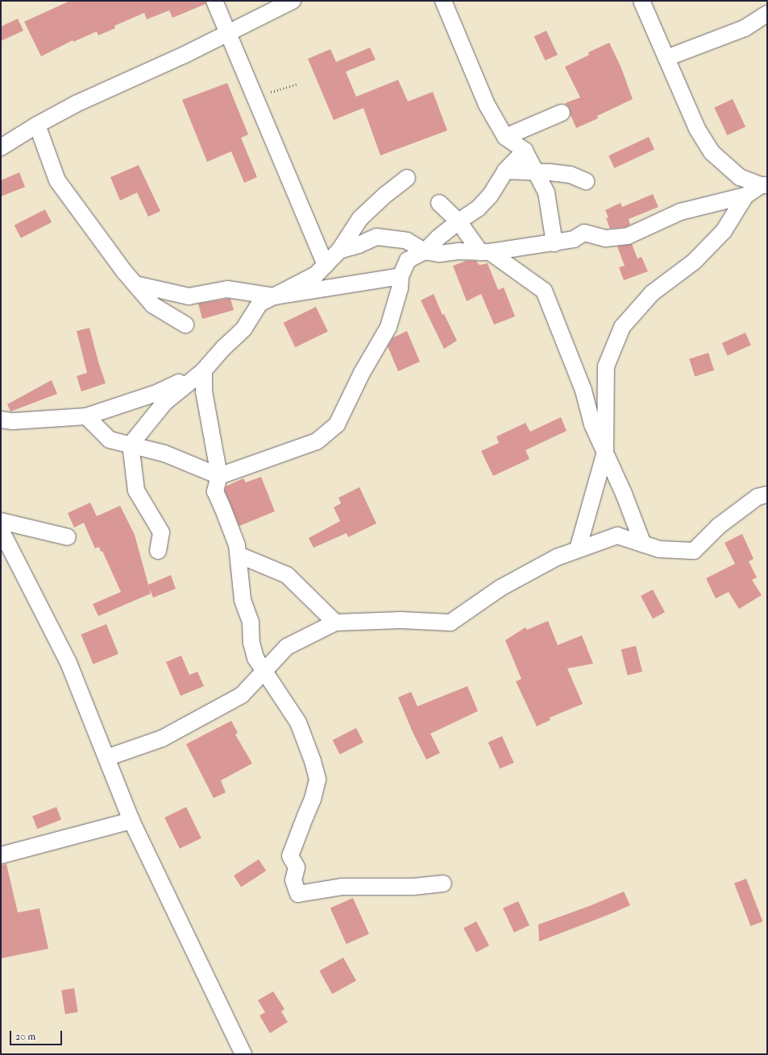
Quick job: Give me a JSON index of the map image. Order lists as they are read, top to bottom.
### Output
{
  "scale_bar": "20 m"
}
